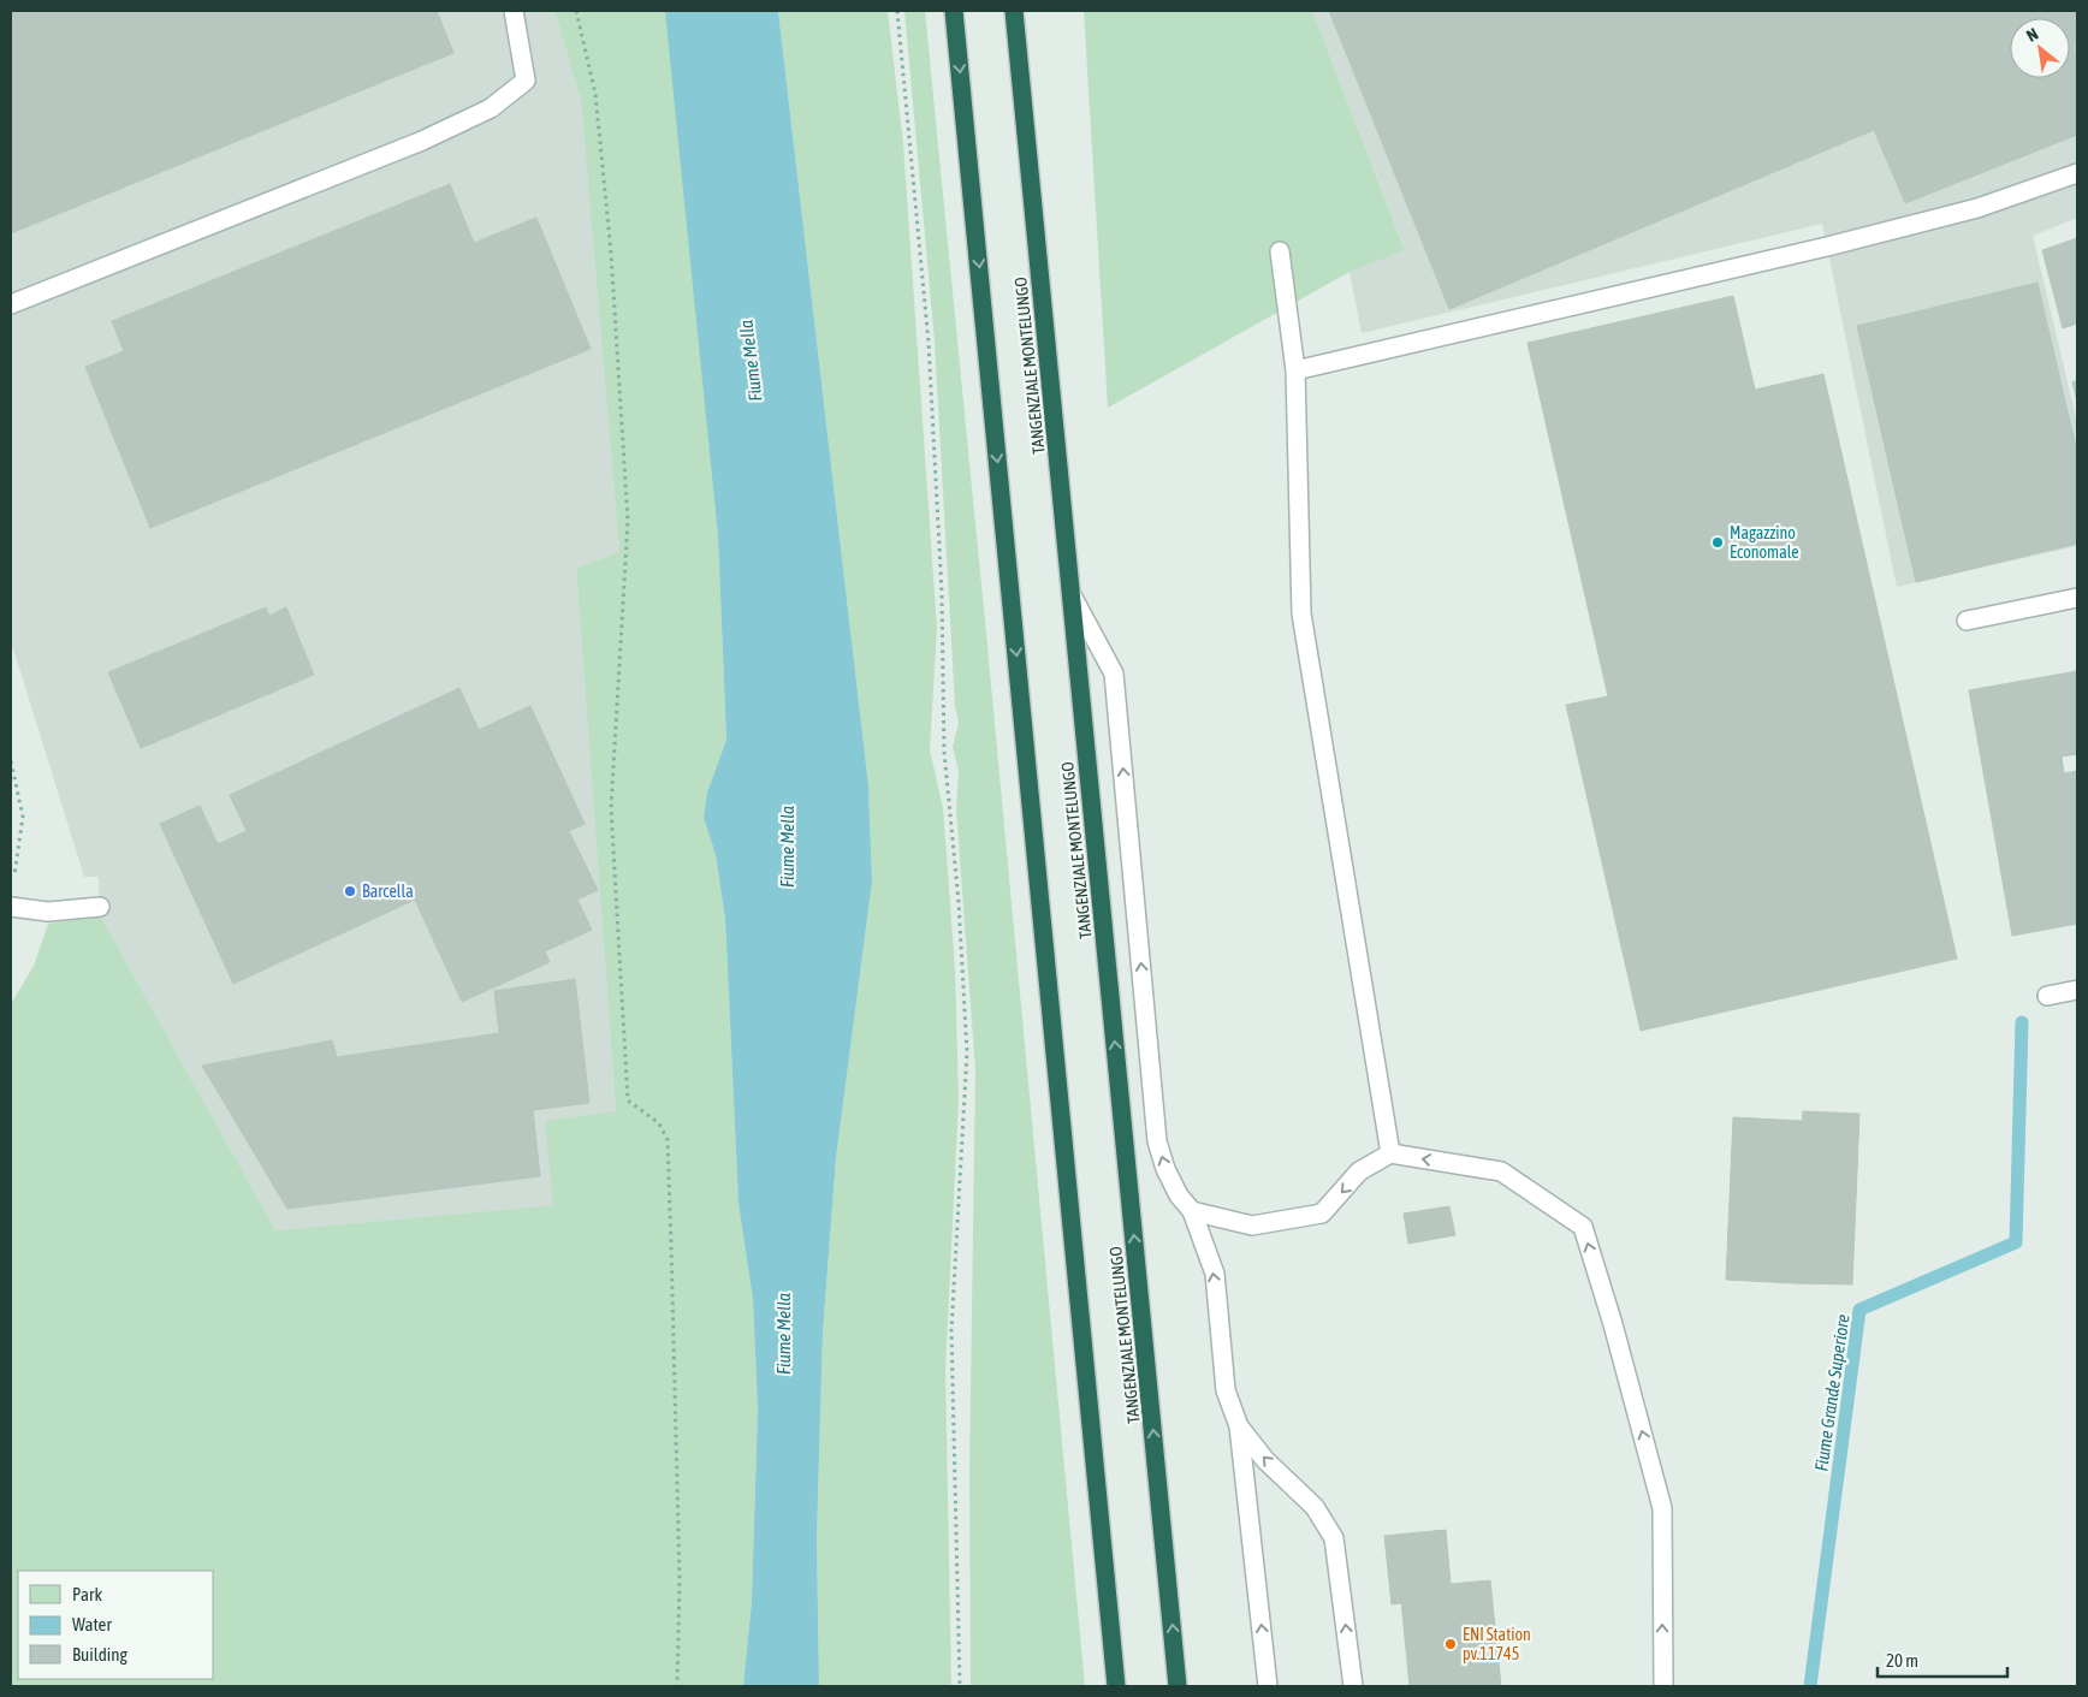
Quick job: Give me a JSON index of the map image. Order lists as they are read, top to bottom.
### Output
{
  "streets": {
    "highway": ["TANGENZIALE MONTELUNGO"]
  },
  "water": ["Fiume Mella", "Fiume Grande Superiore"],
  "places": ["Magazzino Economale", "Barcella", "ENI Station pv.11745"],
  "legend": ["Park", "Water", "Building"],
  "scale_bar": "20 m",
  "north": "top left"
}
